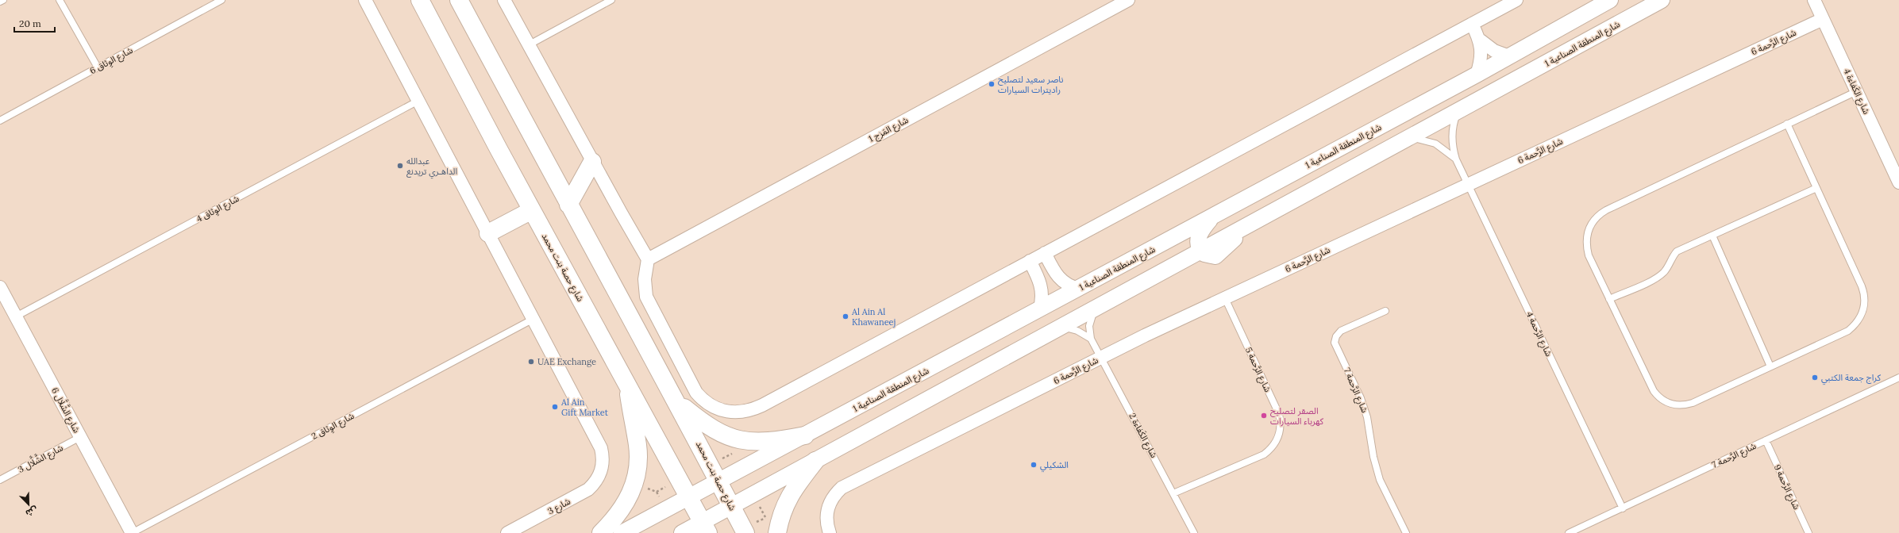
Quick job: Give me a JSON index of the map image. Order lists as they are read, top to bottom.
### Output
{
  "streets": {
    "main road": ["شارع حصة بنت محمد"],
    "street": [
      "شارع الرَّحمة 6",
      "شارع المنطقة الصناعية 1",
      "شارع الكَفاءة 4",
      "شارع المَزج 1",
      "شارع الشَّلَّال 6",
      "شارع 3"
    ],
    "lane": [
      "شارع الوِثاق 6",
      "شارع الوِثاق 4",
      "شارع الرَّحمة 4",
      "شارع الرَّحمة 5",
      "شارع الرَّحمة 7",
      "شارع الوِثاق 2",
      "شارع الكَفاءة 2",
      "شارع الشَّلَّال 3",
      "شارع الرَّحمة 9"
    ]
  },
  "crossings": [
    ["شارع الرَّحمة 6", "شارع الكَفاءة 4"],
    ["شارع الرَّحمة 6", "شارع الرَّحمة 4"],
    ["شارع الرَّحمة 6", "شارع الرَّحمة 5"],
    ["شارع الرَّحمة 6", "شارع الكَفاءة 2"],
    ["شارع المنطقة الصناعية 1", "شارع حصة بنت محمد"],
    ["شارع المنطقة الصناعية 1", "شارع الرَّحمة 4"],
    ["شارع المنطقة الصناعية 1", "شارع الكَفاءة 2"],
    ["شارع الوِثاق 4", "شارع الشَّلَّال 6"],
    ["شارع الرَّحمة 4", "شارع الرَّحمة 7"],
    ["شارع الرَّحمة 5", "شارع الكَفاءة 2"],
    ["شارع الرَّحمة 7", "شارع الرَّحمة 9"],
    ["شارع الشَّلَّال 6", "شارع الوِثاق 2"],
    ["شارع الشَّلَّال 6", "شارع الشَّلَّال 3"],
    ["شارع الوِثاق 2", "شارع 3"]
  ],
  "places": [
    "ناصر سعيد لتصليح راديترات السيارات",
    "عبدالله الداهـري تريدنغ",
    "Al Ain Al Khawaneej",
    "UAE Exchange",
    "كراج جمعة الكتبي",
    "Al Ain Gift Market",
    "الصقر لتصليح كهرباء السيارات",
    "الشكيلي"
  ],
  "scale_bar": "20 m",
  "north": "bottom right"
}
